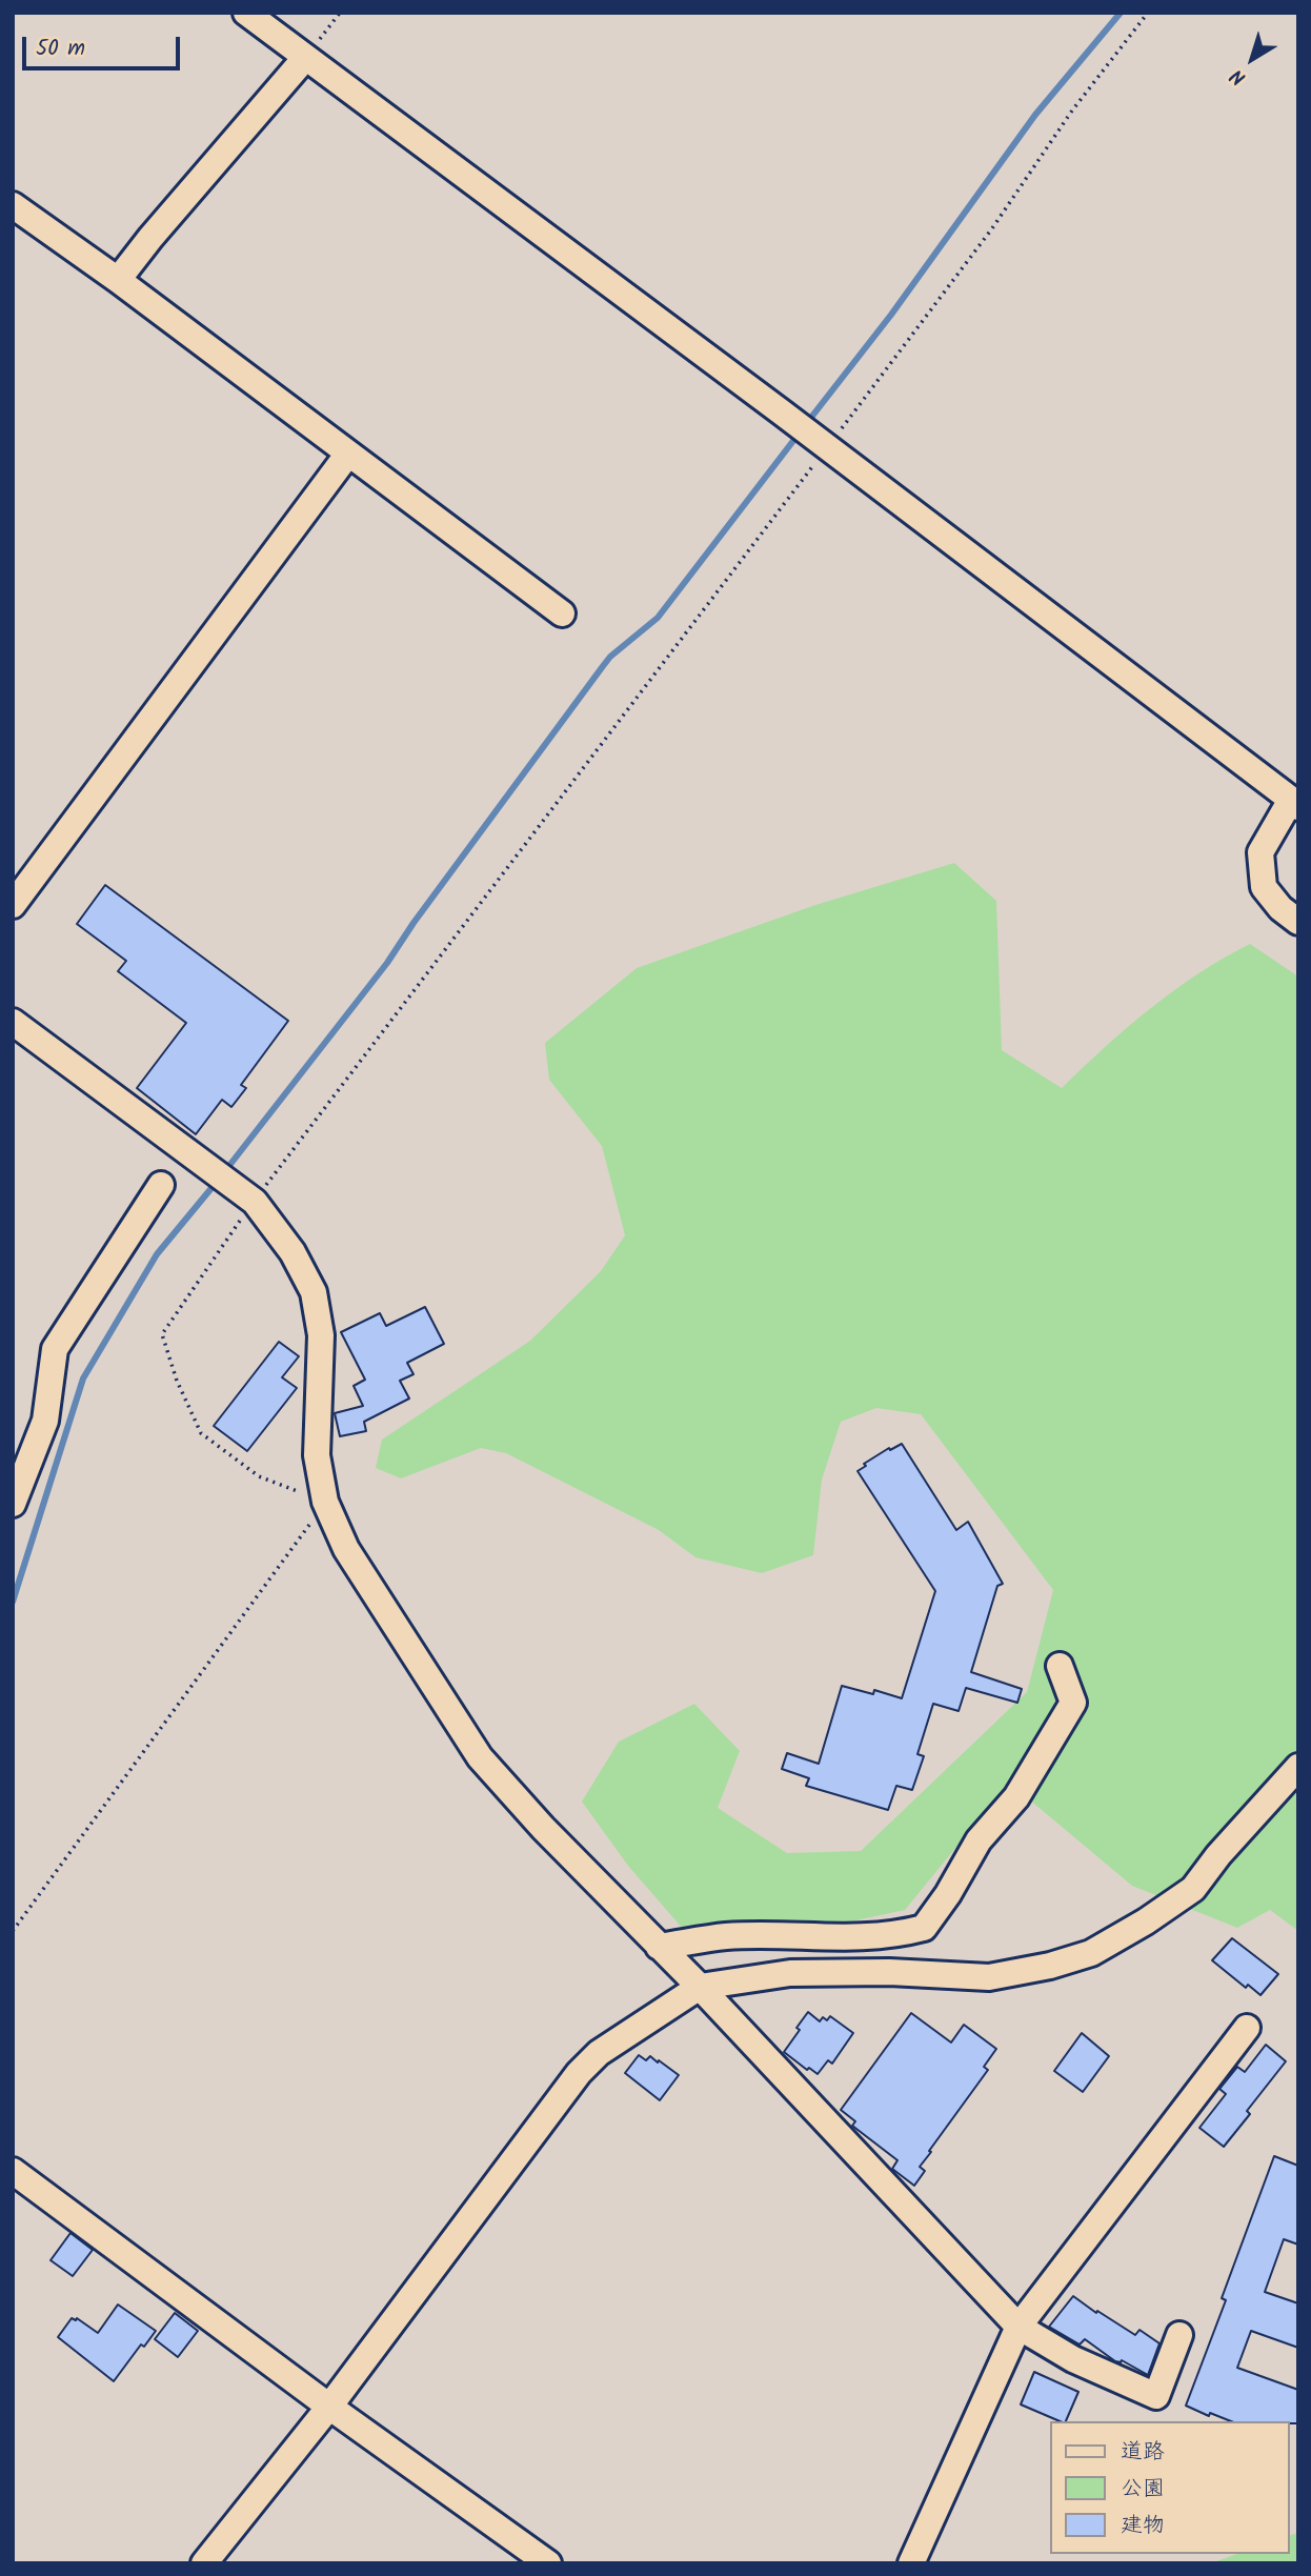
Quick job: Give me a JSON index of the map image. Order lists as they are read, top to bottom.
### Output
{
  "legend": ["道路", "公園", "建物"],
  "scale_bar": "50 m",
  "north": "bottom left"
}
